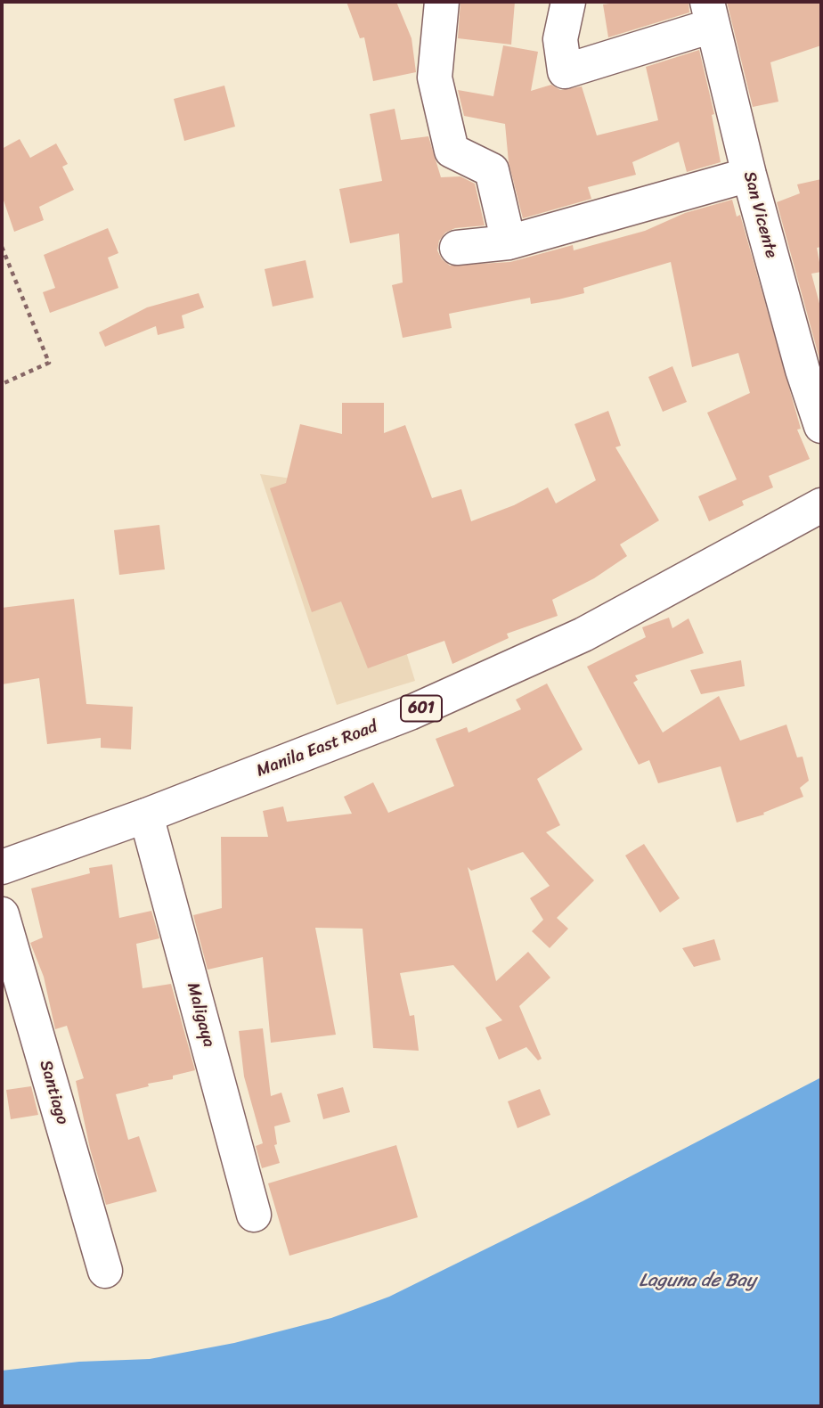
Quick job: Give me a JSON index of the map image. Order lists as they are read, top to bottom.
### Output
{
  "streets": {
    "street": [
      "San Vicente",
      "601",
      "Manila East Road",
      "Maligaya",
      "Santiago"
    ]
  },
  "crossings": [
    ["Manila East Road", "Maligaya"]
  ],
  "water": ["Laguna de Bay"]
}
